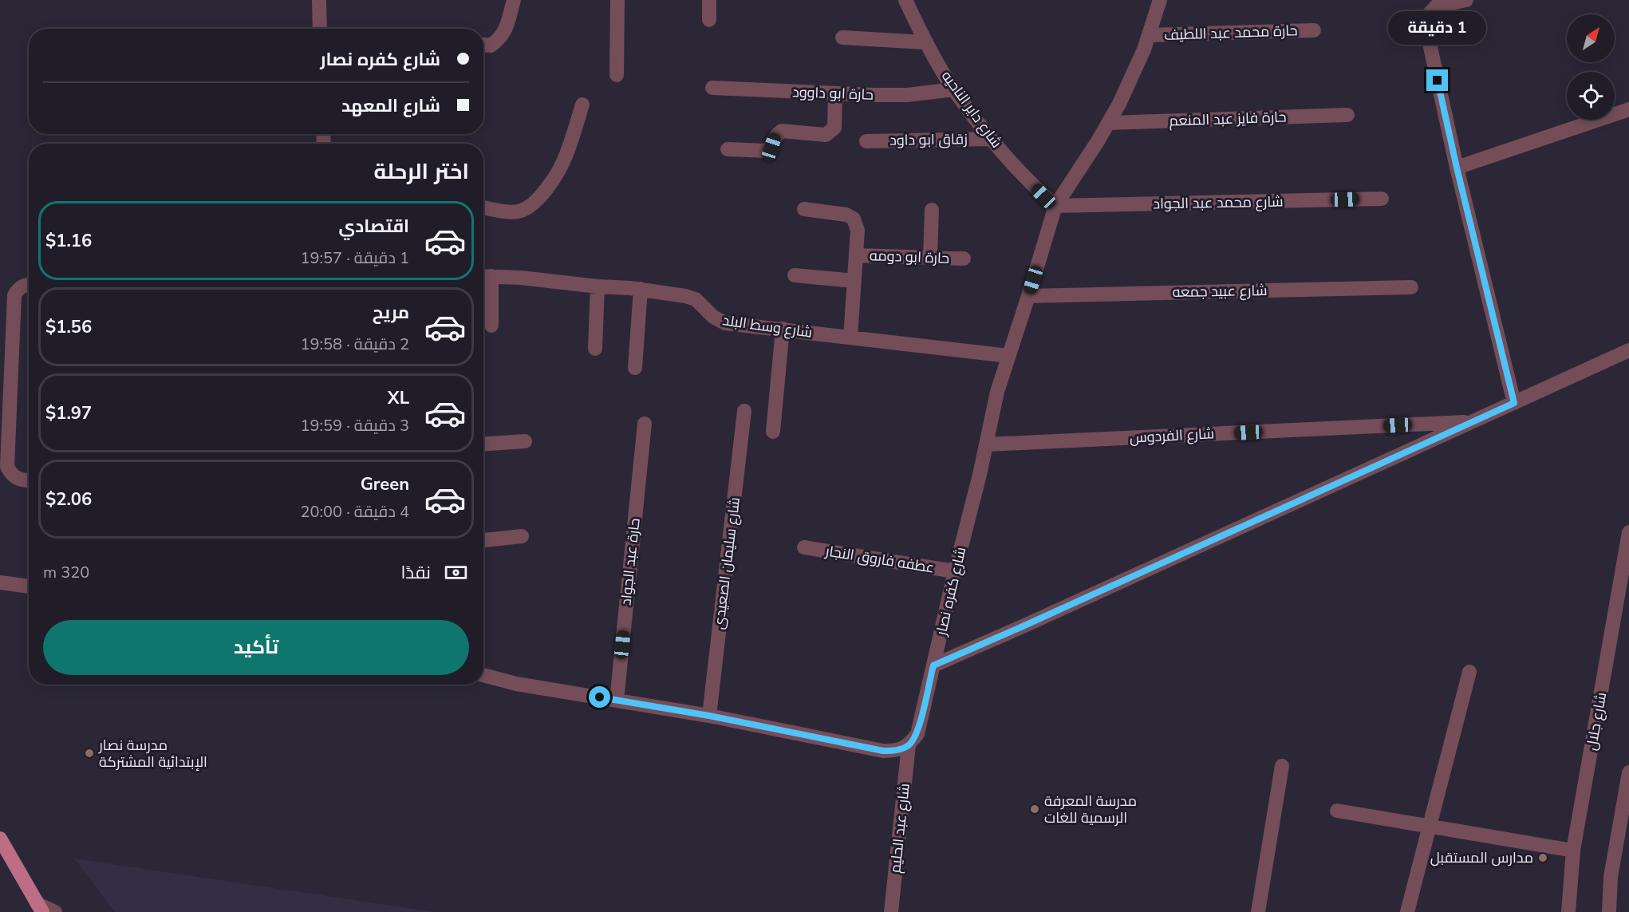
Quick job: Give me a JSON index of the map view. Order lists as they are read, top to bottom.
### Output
{
  "streets": {
    "street": [
      "حارة محمد عبد اللطيف",
      "حارة ابو داوود",
      "شارع داير الناحيه",
      "حارة فايز عبد المنعم",
      "زقاق ابو داود",
      "شارع محمد عبد الجواد",
      "حارة ابو دومه",
      "شارع عبيد جمعه",
      "شارع وسط البلد",
      "شارع الفردوس",
      "عطفه فاروق النجار",
      "حارة عبد الجواد",
      "شارع سليمان الصعيدى",
      "شارع كفره نصار",
      "شارع جلال",
      "شارع عبد الحليم"
    ]
  },
  "crossings": [
    ["حارة محمد عبد اللطيف", "شارع كفره نصار"],
    ["حارة ابو داوود", "شارع داير الناحيه"],
    ["شارع داير الناحيه", "زقاق ابو داود"],
    ["شارع داير الناحيه", "شارع محمد عبد الجواد"],
    ["شارع داير الناحيه", "شارع كفره نصار"],
    ["حارة فايز عبد المنعم", "شارع كفره نصار"],
    ["شارع محمد عبد الجواد", "شارع كفره نصار"],
    ["حارة ابو دومه", "شارع وسط البلد"],
    ["شارع عبيد جمعه", "شارع كفره نصار"],
    ["شارع وسط البلد", "شارع كفره نصار"],
    ["شارع الفردوس", "شارع كفره نصار"],
    ["عطفه فاروق النجار", "شارع كفره نصار"],
    ["شارع كفره نصار", "شارع عبد الحليم"]
  ],
  "places": ["مدرسة نصار الإبتدائية المشتركة", "مدرسة المعرفة الرسمية للغات", "مدارس المستقبل"],
  "north": "top right",
  "page": {
    "bubble": "1 دقيقة",
    "banner": ["شارع كفره نصار", "شارع المعهد"],
    "heading": "اختر الرحلة",
    "list": [
      {
        "name": "اقتصادي",
        "note": "1 دقيقة · 19:57",
        "value": "$1.16"
      },
      {
        "name": "مريح",
        "note": "2 دقيقة · 19:58",
        "value": "$1.56"
      },
      {
        "name": "XL",
        "note": "3 دقيقة · 19:59",
        "value": "$1.97"
      },
      {
        "name": "Green",
        "note": "4 دقيقة · 20:00",
        "value": "$2.06"
      }
    ],
    "pay": ["نقدًا", "320 m"],
    "buttons": "تأكيد"
  }
}
